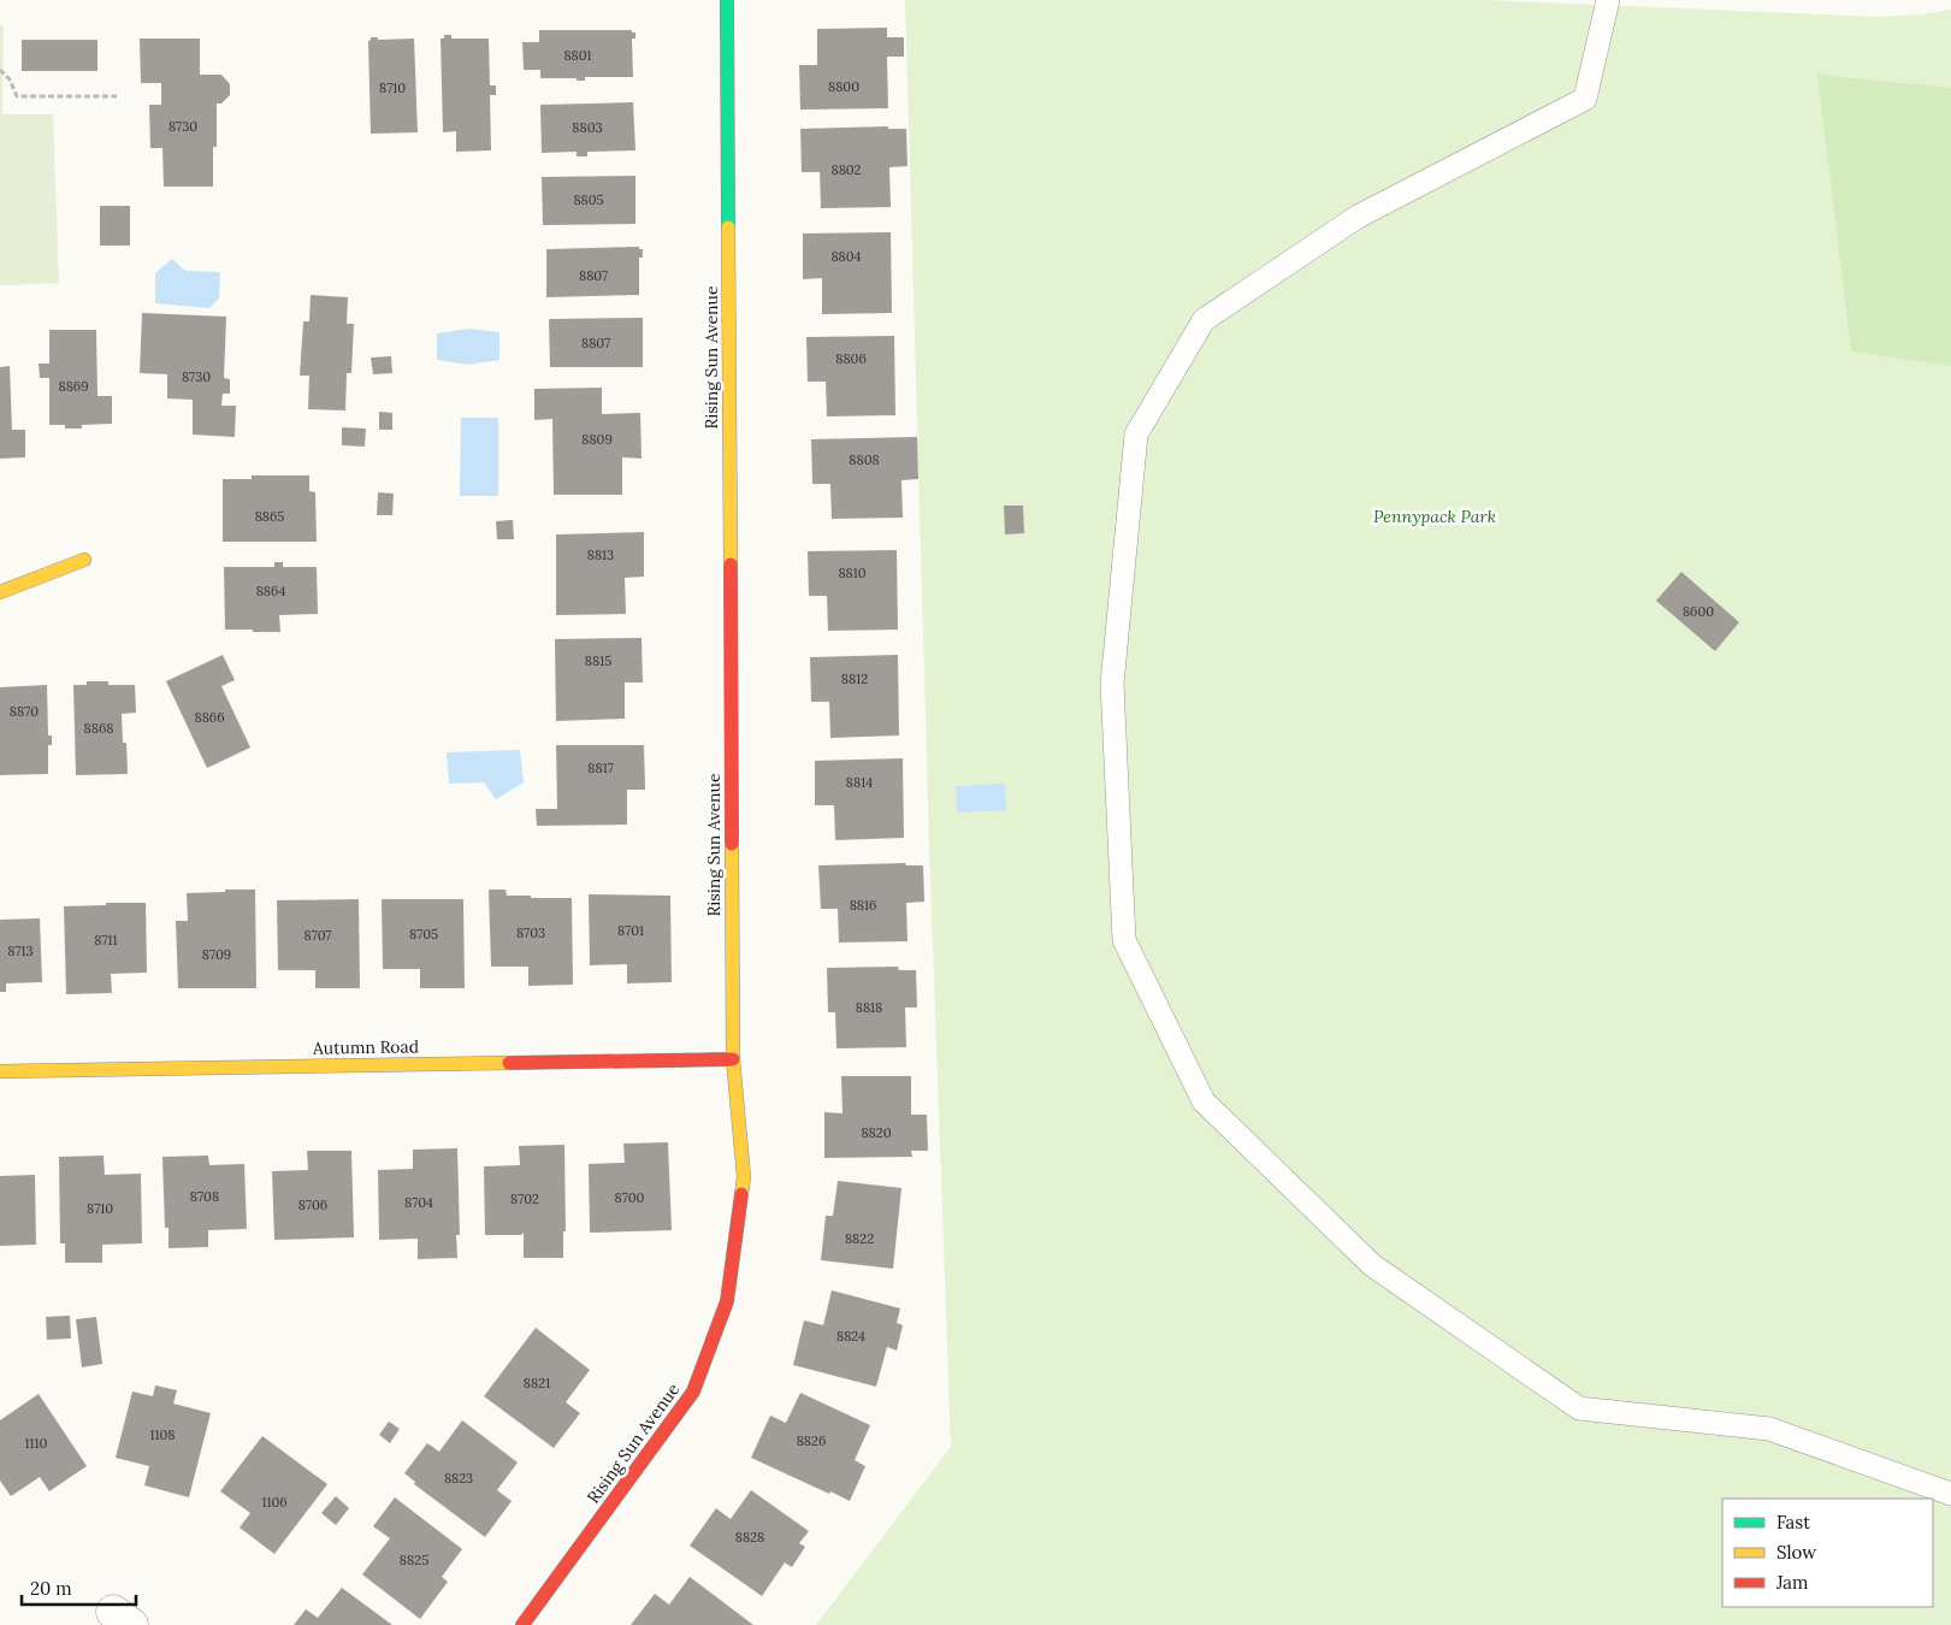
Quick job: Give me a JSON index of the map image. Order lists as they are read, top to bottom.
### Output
{
  "streets": {
    "street": ["Rising Sun Avenue", "Autumn Road"]
  },
  "crossings": [
    ["Rising Sun Avenue", "Autumn Road"]
  ],
  "parks": ["Pennypack Park"],
  "house_numbers": [
    "8801",
    "8800",
    "8710",
    "8730",
    "8803",
    "8802",
    "8805",
    "8804",
    "8807",
    "8807",
    "8806",
    "8730",
    "8869",
    "8809",
    "8808",
    "8865",
    "8813",
    "8810",
    "8864",
    "8600",
    "8815",
    "8812",
    "8870",
    "8866",
    "8868",
    "8817",
    "8814",
    "8816",
    "8701",
    "8703",
    "8705",
    "8707",
    "8711",
    "8713",
    "8709",
    "8818",
    "8820",
    "8708",
    "8700",
    "8702",
    "8704",
    "8706",
    "8710",
    "8822",
    "8824",
    "8821",
    "1108",
    "8826",
    "1110",
    "8823",
    "1106",
    "8828",
    "8825"
  ],
  "legend": ["Fast", "Slow", "Jam"],
  "scale_bar": "20 m"
}
